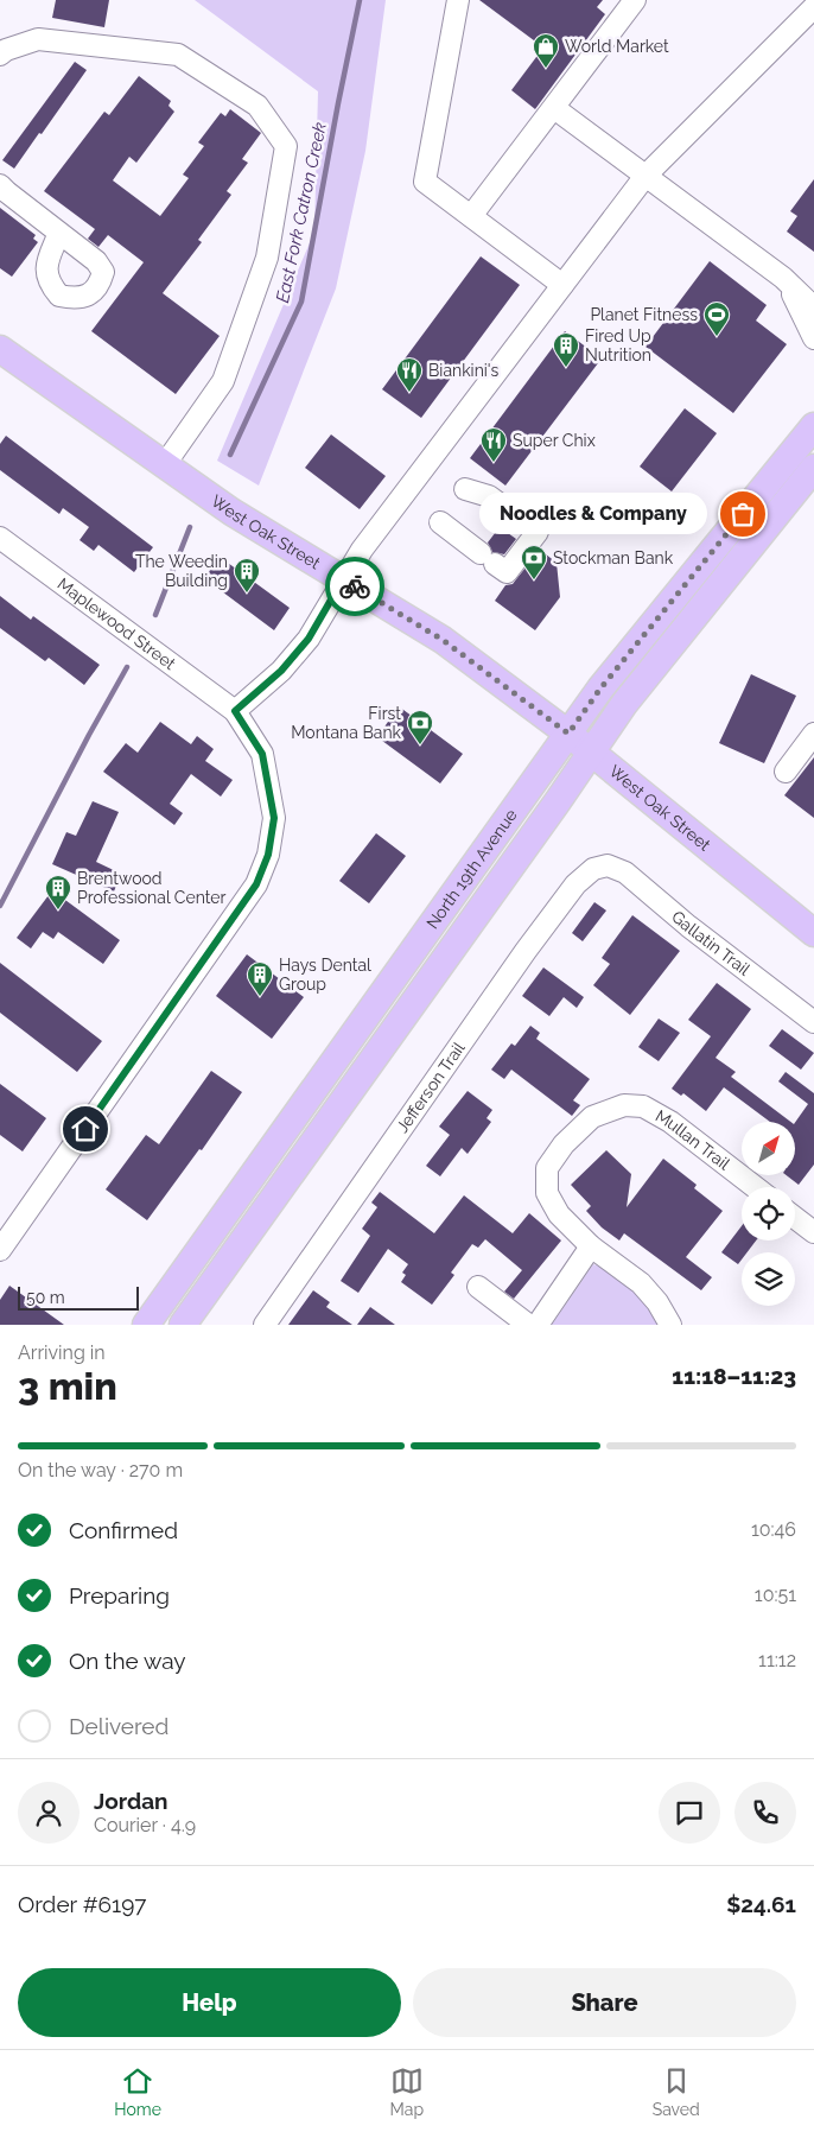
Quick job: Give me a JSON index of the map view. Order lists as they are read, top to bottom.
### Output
{
  "streets": {
    "main road": ["West Oak Street", "North 19th Avenue"],
    "street": [
      "Maplewood Street",
      "Gallatin Trail",
      "Jefferson Trail",
      "Mullan Trail"
    ]
  },
  "crossings": [
    ["West Oak Street", "North 19th Avenue"],
    ["Gallatin Trail", "Jefferson Trail"]
  ],
  "water": ["East Fork Catron Creek"],
  "places": {
    "shop": ["World Market"],
    "sports": ["Planet Fitness"],
    "building": [
      "Fired Up Nutrition",
      "The Weedin Building",
      "Brentwood Professional Center",
      "Hays Dental Group"
    ],
    "restaurant": ["Biankini's", "Super Chix"],
    "other": ["Noodles & Company"],
    "bank": ["Stockman Bank", "First Montana Bank"]
  },
  "scale_bar": "50 m",
  "north": "top right",
  "page": {
    "bubble": "Noodles & Company",
    "scale": "50 m",
    "heading": ["3 min", "Arriving in", "11:18–11:23"],
    "panel": [
      "Jordan",
      "Courier · 4.9",
      "Order #6197",
      "$24.61"
    ],
    "bar": "On the way · 270 m",
    "list": [
      ["Confirmed", "10:46"],
      ["Preparing", "10:51"],
      ["On the way", "11:12"],
      "Delivered"
    ],
    "buttons": ["Help", "Share"],
    "tabs": ["Home", "Map", "Saved"]
  }
}
